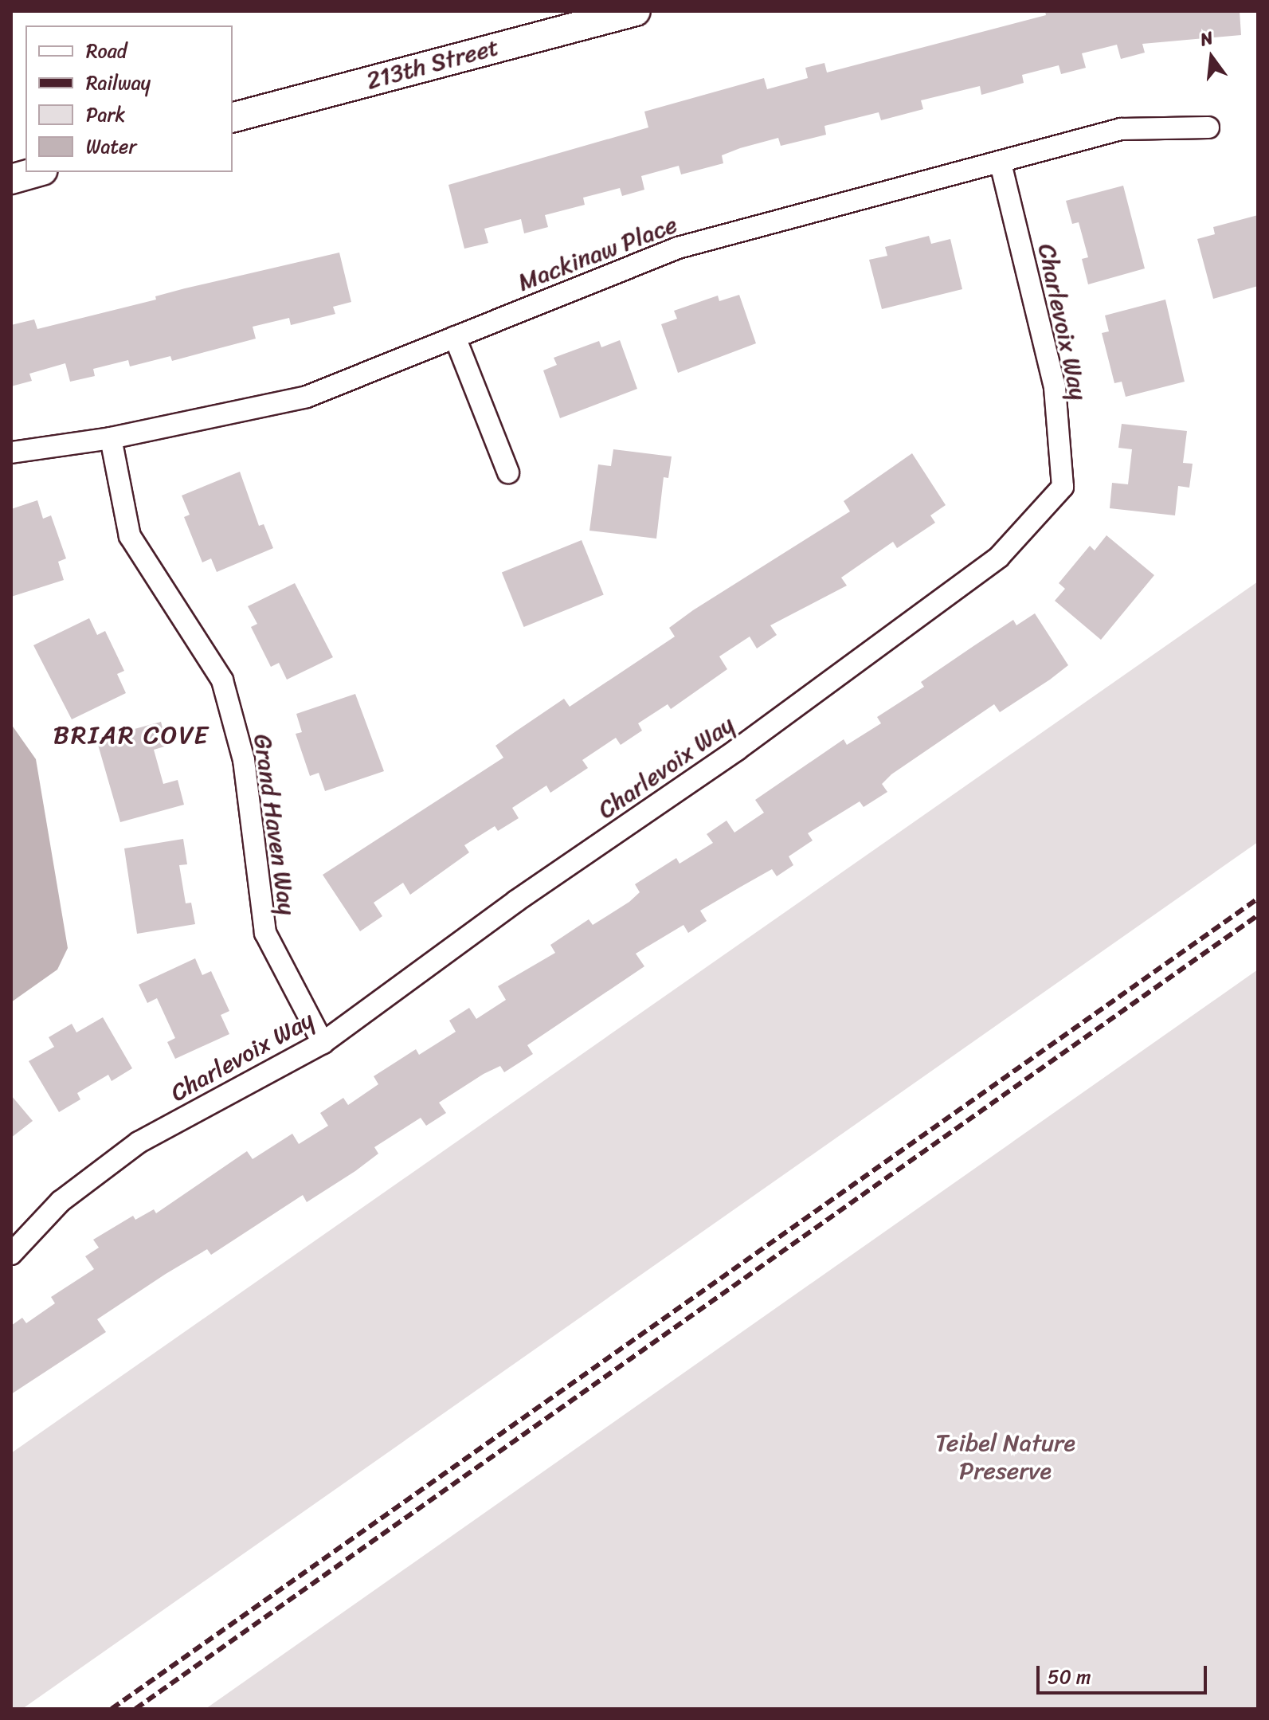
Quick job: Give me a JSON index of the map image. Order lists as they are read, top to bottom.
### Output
{
  "streets": {
    "street": [
      "213th Street",
      "Mackinaw Place",
      "Charlevoix Way",
      "Grand Haven Way"
    ]
  },
  "crossings": [
    ["Mackinaw Place", "Charlevoix Way"],
    ["Mackinaw Place", "Grand Haven Way"],
    ["Charlevoix Way", "Grand Haven Way"]
  ],
  "districts": ["BRIAR COVE"],
  "parks": ["Teibel Nature Preserve"],
  "legend": [
    "Road",
    "Railway",
    "Park",
    "Water"
  ],
  "scale_bar": "50 m",
  "north": "top"
}
